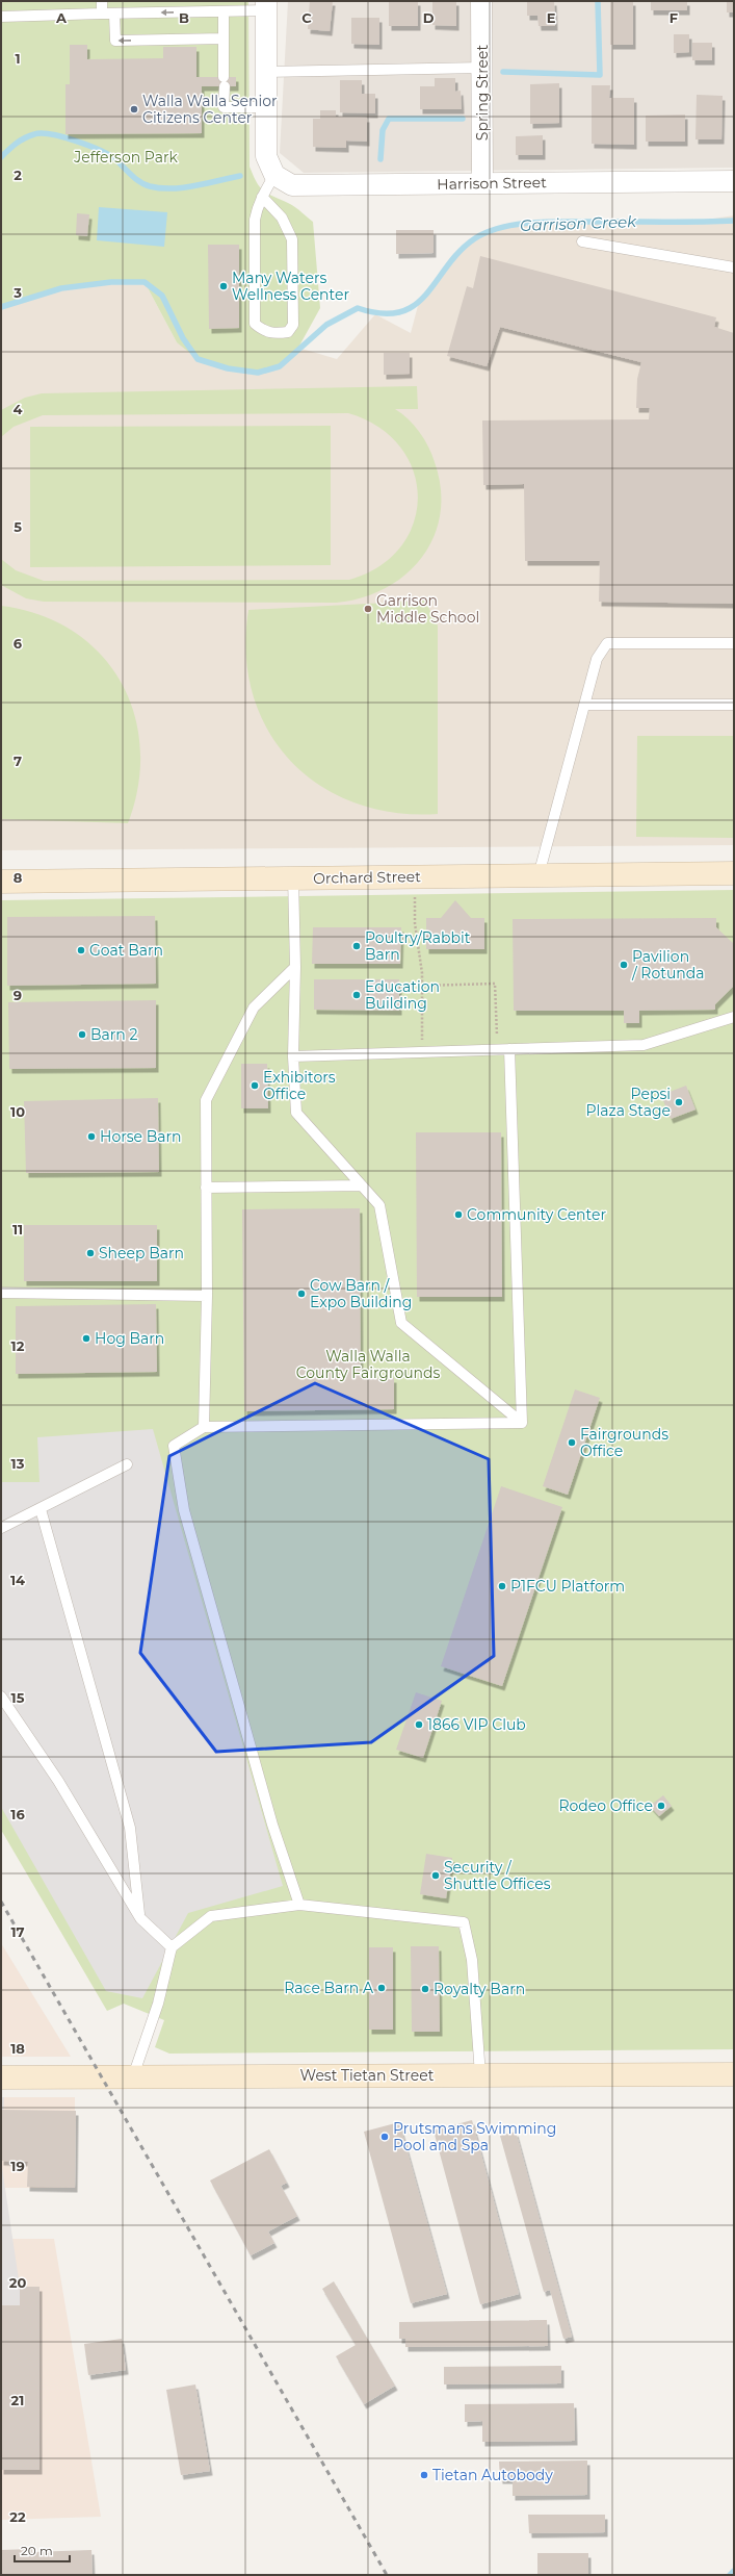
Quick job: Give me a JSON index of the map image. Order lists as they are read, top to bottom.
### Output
{
  "streets": {
    "street": [
      "Spring Street",
      "Harrison Street",
      "Orchard Street",
      "West Tietan Street"
    ]
  },
  "crossings": [
    ["Spring Street", "Harrison Street"]
  ],
  "water": ["Garrison Creek"],
  "parks": ["Jefferson Park", "Walla Walla County Fairgrounds"],
  "places": [
    "Walla Walla Senior Citizens Center",
    "Many Waters Wellness Center",
    "Garrison Middle School",
    "Poultry/Rabbit Barn",
    "Goat Barn",
    "Pavilion / Rotunda",
    "Education Building",
    "Barn 2",
    "Exhibitors Office",
    "Pepsi Plaza Stage",
    "Horse Barn",
    "Community Center",
    "Sheep Barn",
    "Cow Barn / Expo Building",
    "Hog Barn",
    "Fairgrounds Office",
    "P1FCU Platform",
    "1866 VIP Club",
    "Rodeo Office",
    "Security / Shuttle Offices",
    "Race Barn A",
    "Royalty Barn",
    "Prutsmans Swimming Pool and Spa",
    "Tietan Autobody"
  ],
  "scale_bar": "20 m",
  "grid": {
    "columns": [
      "A",
      "B",
      "C",
      "D",
      "E",
      "F"
    ],
    "rows": [
      "1",
      "2",
      "3",
      "4",
      "5",
      "6",
      "7",
      "8",
      "9",
      "10",
      "11",
      "12",
      "13",
      "14",
      "15",
      "16",
      "17",
      "18",
      "19",
      "20",
      "21",
      "22"
    ]
  }
}
